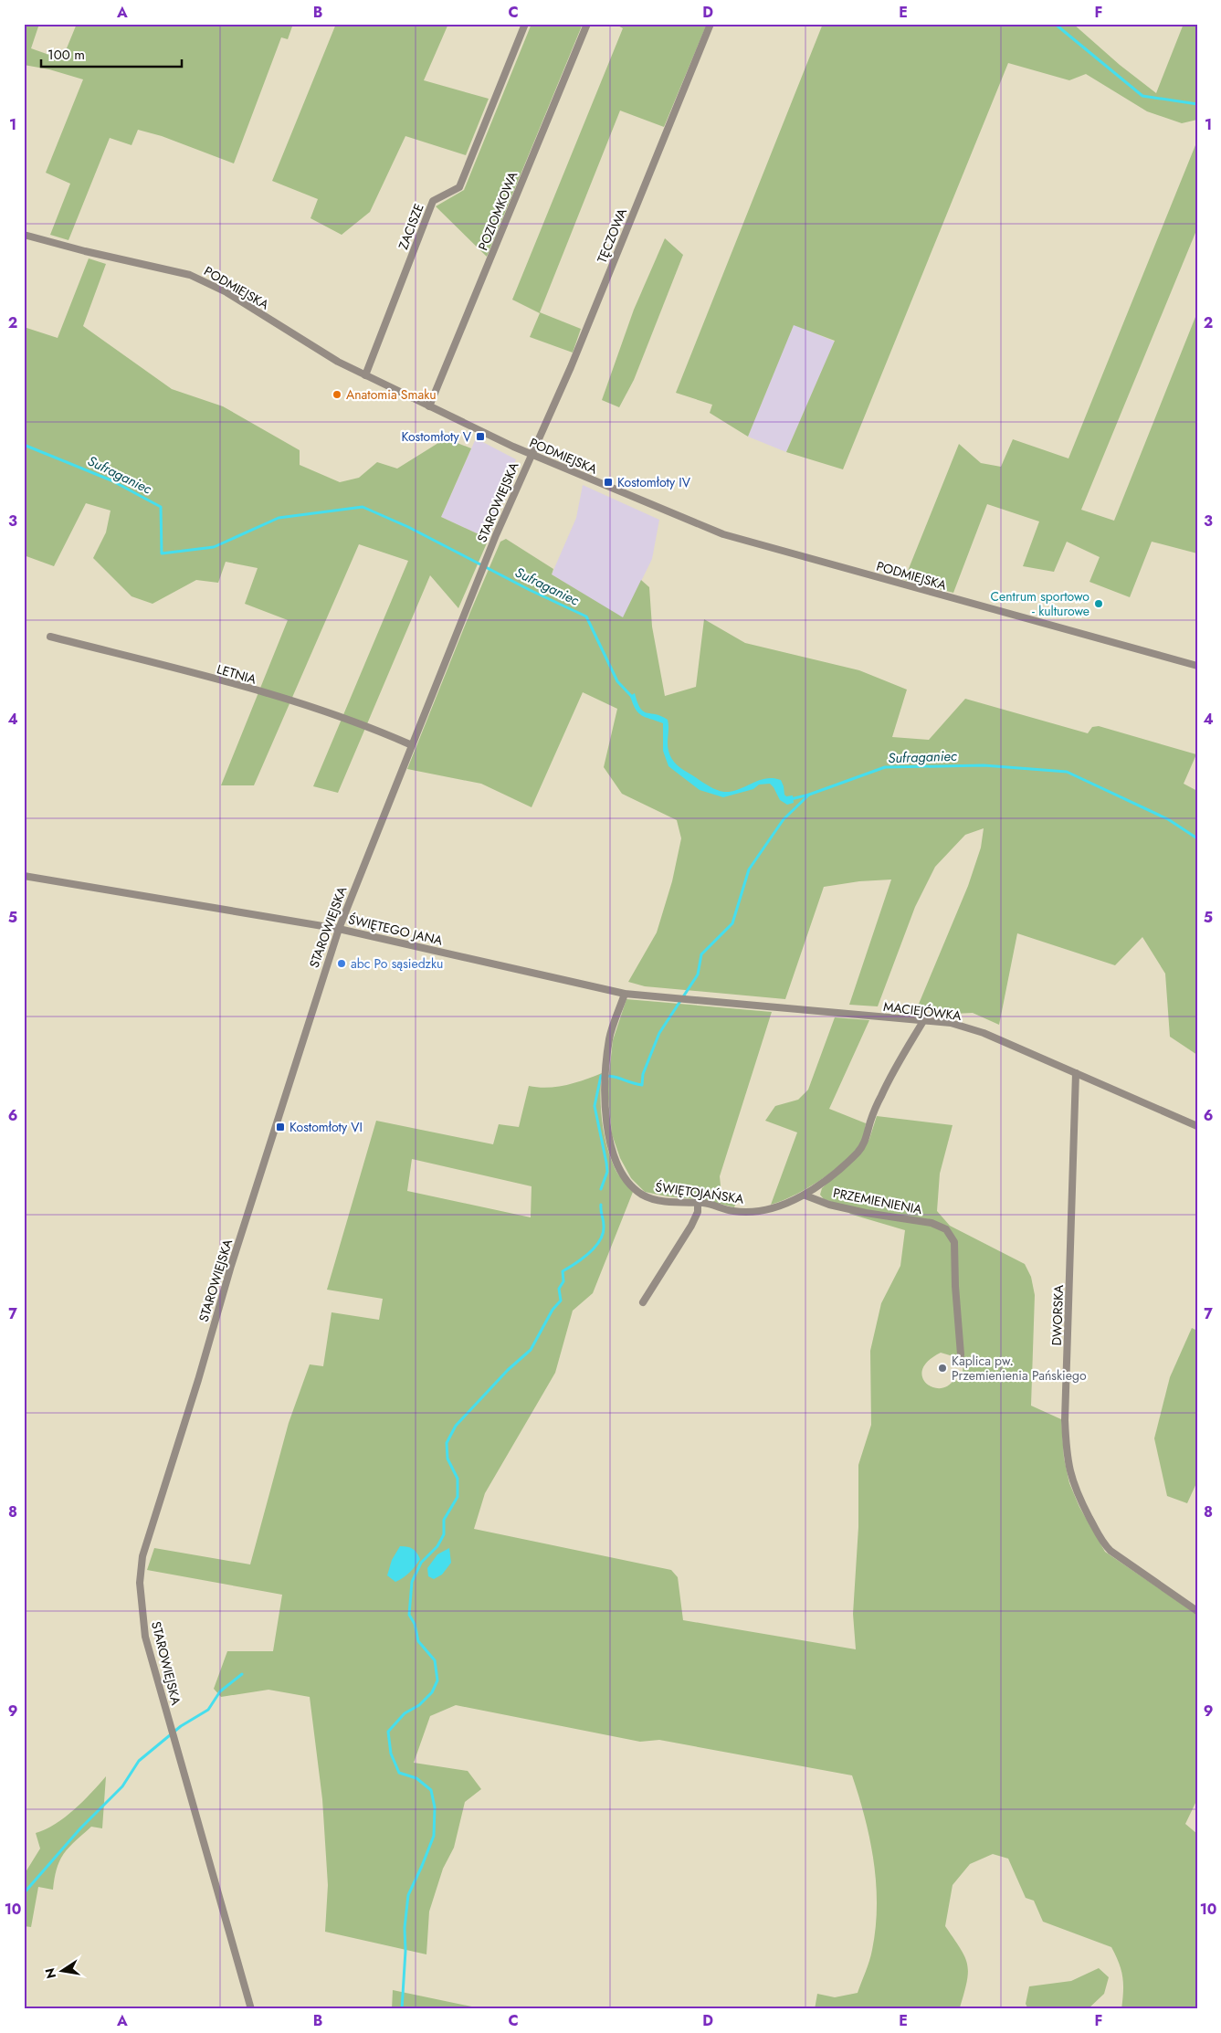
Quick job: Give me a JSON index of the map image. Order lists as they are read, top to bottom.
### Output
{
  "streets": {
    "street": [
      "POZIOMKOWA",
      "ZACISZE",
      "TĘCZOWA",
      "PODMIEJSKA",
      "STAROWIEJSKA",
      "LETNIA",
      "ŚWIĘTEGO JANA",
      "MACIEJÓWKA",
      "ŚWIĘTOJAŃSKA",
      "PRZEMIENIENIA",
      "DWORSKA"
    ]
  },
  "crossings": [
    ["POZIOMKOWA", "PODMIEJSKA"],
    ["ZACISZE", "PODMIEJSKA"],
    ["TĘCZOWA", "PODMIEJSKA"],
    ["TĘCZOWA", "STAROWIEJSKA"],
    ["PODMIEJSKA", "STAROWIEJSKA"],
    ["STAROWIEJSKA", "LETNIA"],
    ["STAROWIEJSKA", "ŚWIĘTEGO JANA"],
    ["ŚWIĘTEGO JANA", "MACIEJÓWKA"],
    ["ŚWIĘTEGO JANA", "ŚWIĘTOJAŃSKA"],
    ["MACIEJÓWKA", "ŚWIĘTOJAŃSKA"],
    ["MACIEJÓWKA", "DWORSKA"],
    ["ŚWIĘTOJAŃSKA", "PRZEMIENIENIA"]
  ],
  "water": ["Sufraganiec"],
  "places": {
    "other": [
      "Anatomia Smaku",
      "Centrum sportowo - kulturowe",
      "abc Po sąsiedzku",
      "Kaplica pw. Przemienienia Pańskiego"
    ],
    "transit": ["Kostomłoty V", "Kostomłoty IV", "Kostomłoty VI"]
  },
  "scale_bar": "100 m",
  "north": "left",
  "grid": {
    "columns": [
      "A",
      "B",
      "C",
      "D",
      "E",
      "F"
    ],
    "rows": [
      "1",
      "2",
      "3",
      "4",
      "5",
      "6",
      "7",
      "8",
      "9",
      "10"
    ]
  }
}
